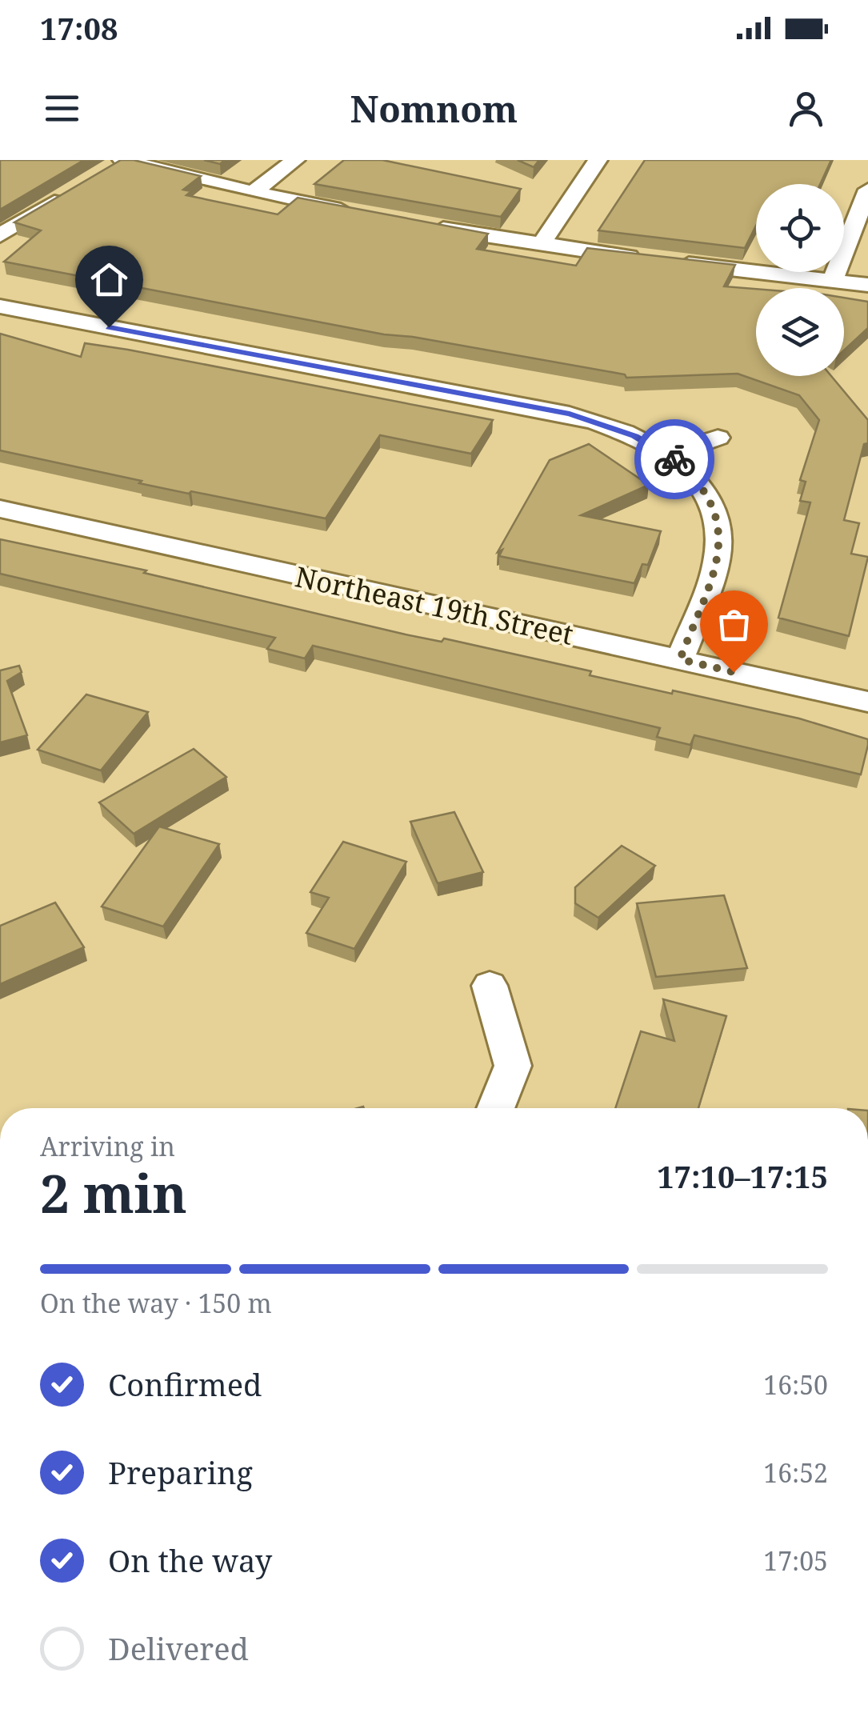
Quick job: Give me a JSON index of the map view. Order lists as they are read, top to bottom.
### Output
{
  "streets": {
    "street": ["Northeast 19th Street"]
  },
  "page": {
    "status": "17:08",
    "header": "Nomnom",
    "heading": ["2 min", "Arriving in", "17:10–17:15"],
    "bar": "On the way · 150 m",
    "list": [
      ["Confirmed", "16:50"],
      ["Preparing", "16:52"],
      ["On the way", "17:05"],
      "Delivered"
    ]
  }
}
